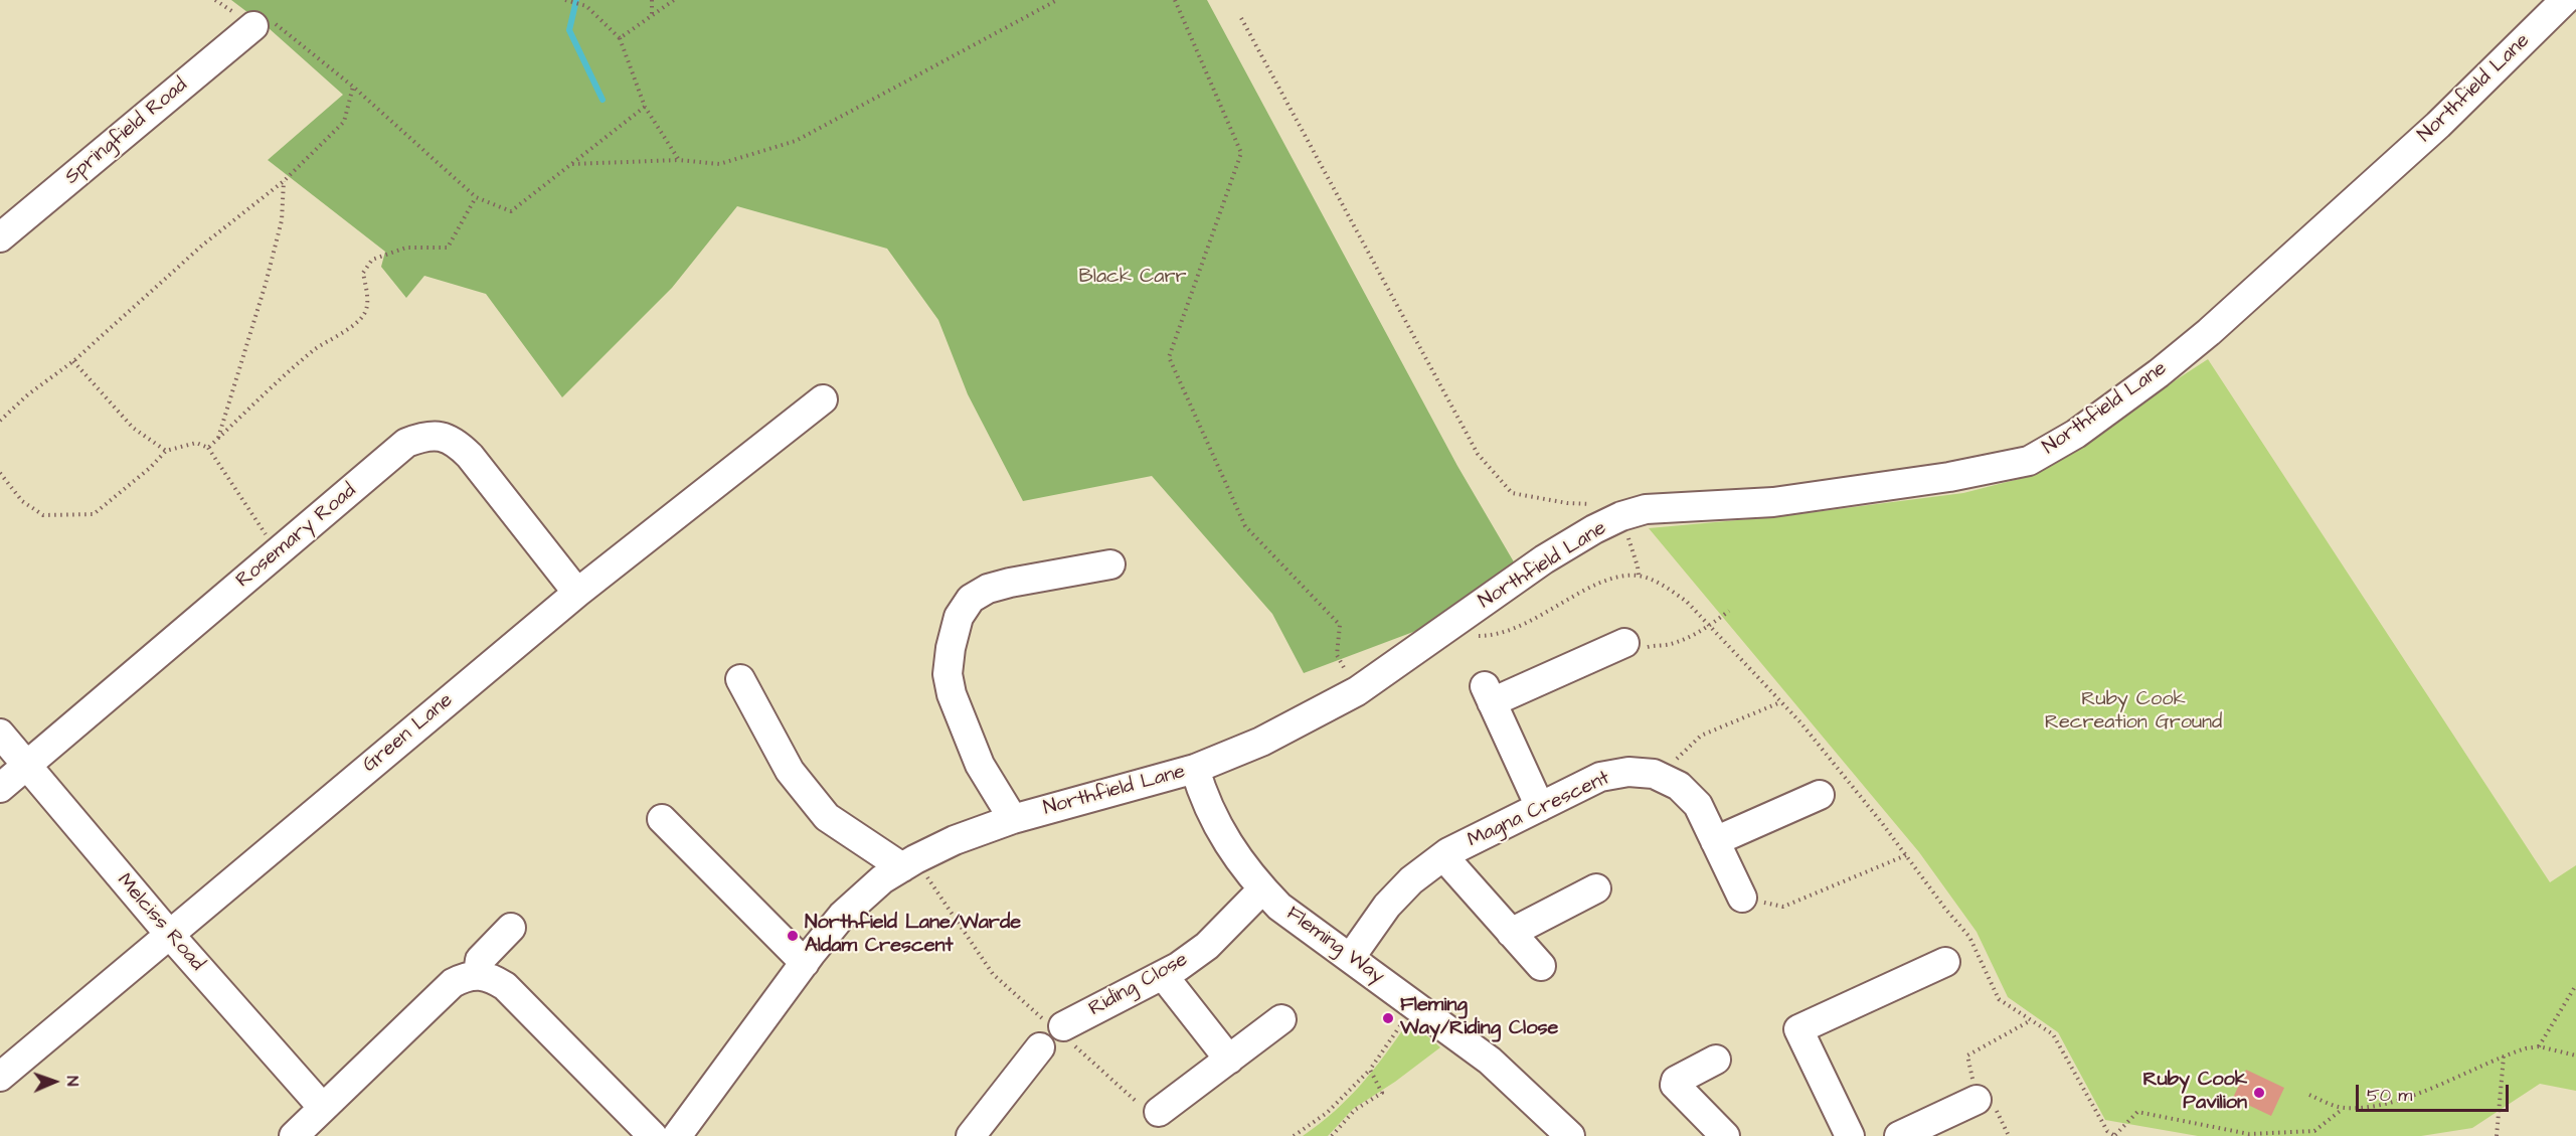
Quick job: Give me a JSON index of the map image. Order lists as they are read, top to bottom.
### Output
{
  "streets": {
    "street": [
      "Northfield Lane",
      "Springfield Road",
      "Rosemary Road",
      "Green Lane",
      "Magna Crescent",
      "Melciss Road",
      "Fleming Way",
      "Riding Close"
    ]
  },
  "crossings": [
    ["Northfield Lane", "Fleming Way"],
    ["Rosemary Road", "Green Lane"],
    ["Rosemary Road", "Melciss Road"],
    ["Green Lane", "Melciss Road"],
    ["Magna Crescent", "Fleming Way"],
    ["Fleming Way", "Riding Close"]
  ],
  "parks": ["Black Carr", "Ruby Cook Recreation Ground"],
  "places": ["Northfield Lane/Warde Aldam Crescent", "Fleming Way/Riding Close", "Ruby Cook Pavilion"],
  "scale_bar": "50 m",
  "north": "right"
}
